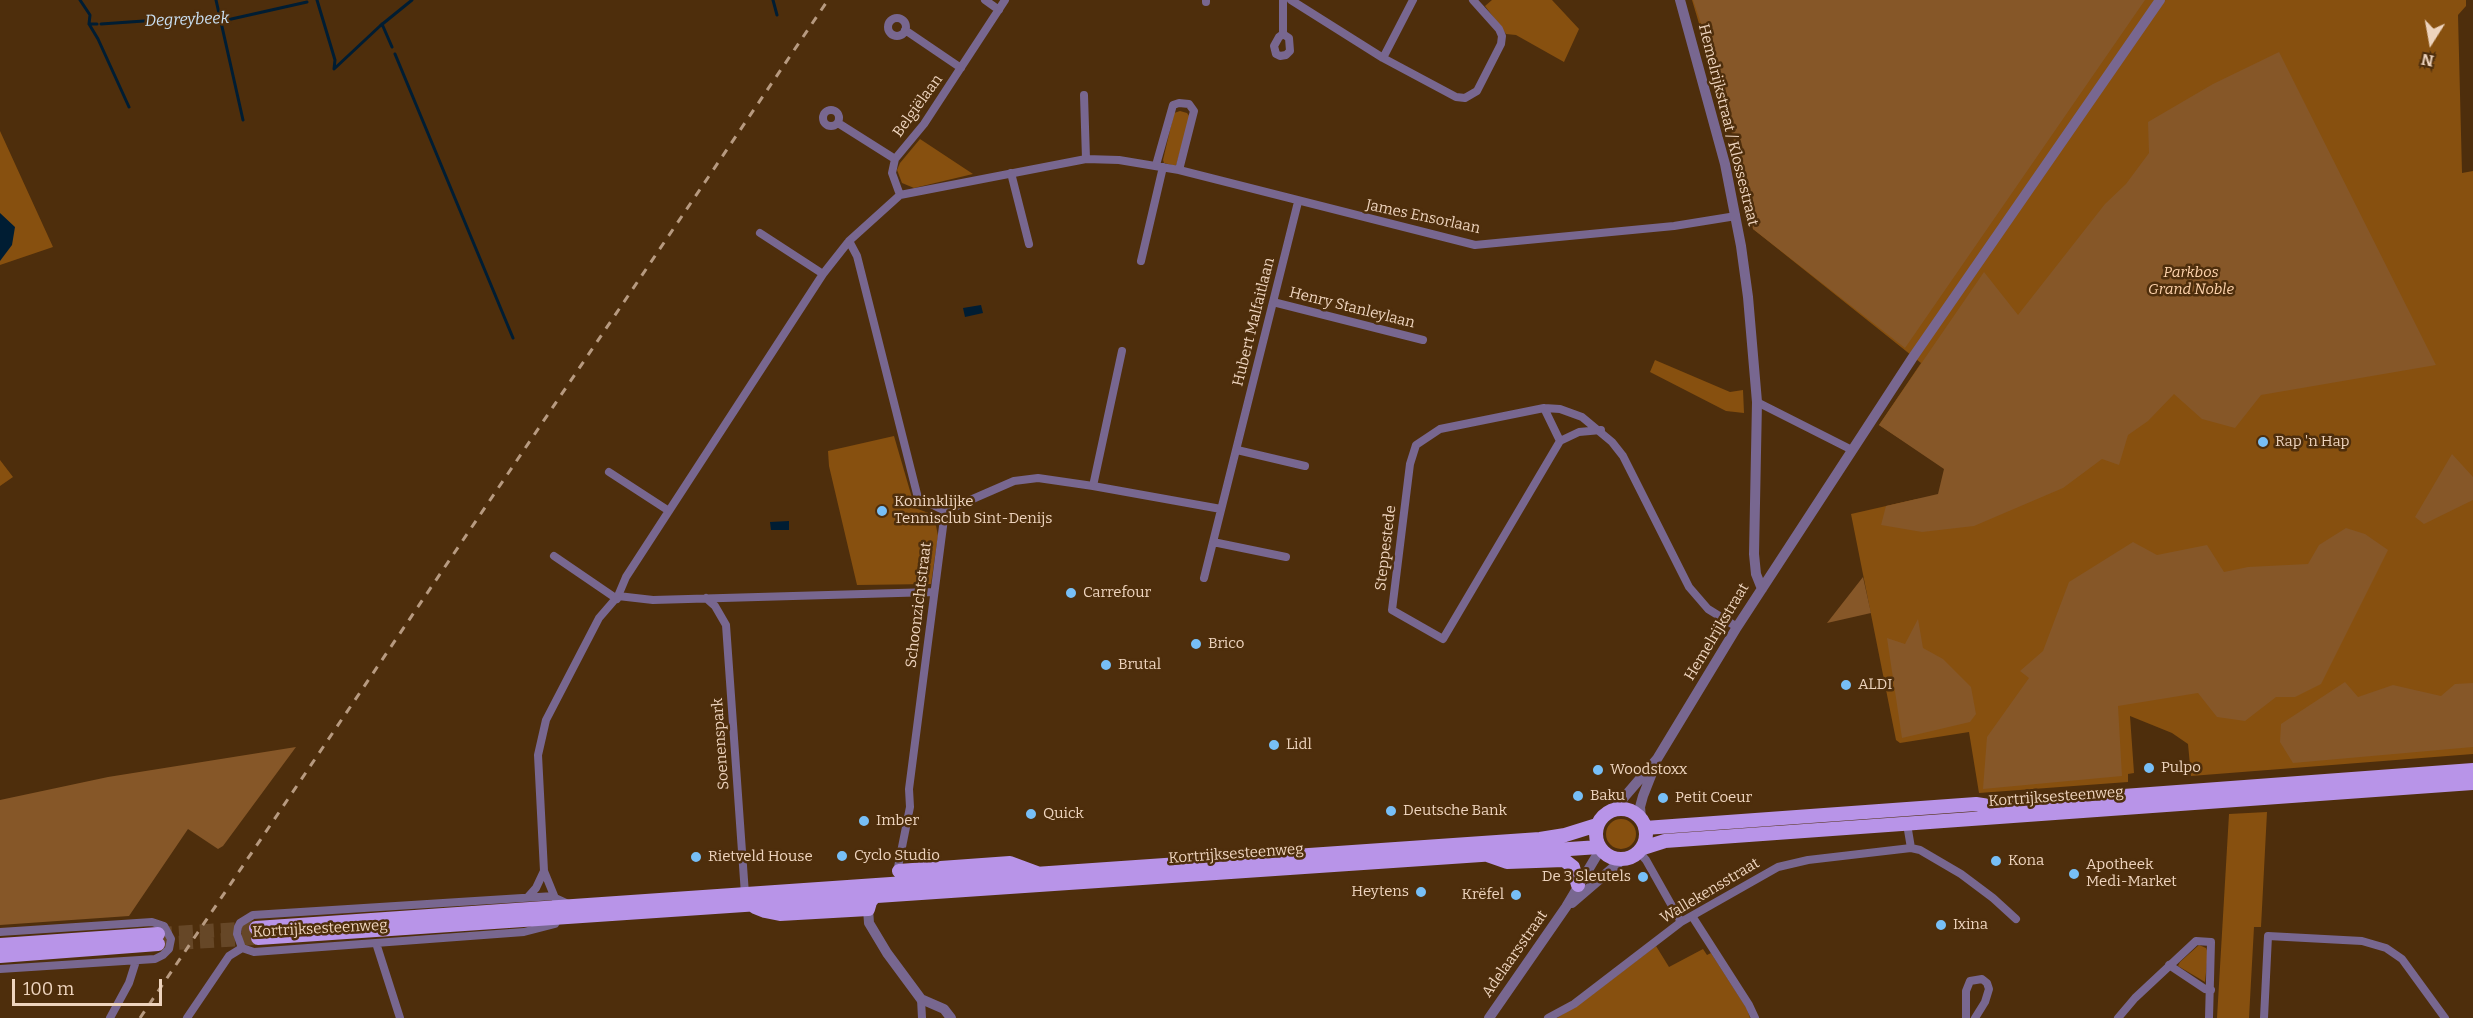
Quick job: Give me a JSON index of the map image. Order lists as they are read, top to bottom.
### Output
{
  "streets": {
    "main road": ["Kortrijksesteenweg"],
    "street": [
      "Belgiëlaan",
      "Hemelrijkstraat / Klossestraat",
      "James Ensorlaan",
      "Henry Stanleylaan",
      "Hubert Malfaitlaan",
      "Steppestede",
      "Schoonzichtstraat",
      "Hemelrijkstraat",
      "Soenenspark",
      "Wallekensstraat",
      "Adelaarsstraat"
    ]
  },
  "crossings": [
    ["Belgiëlaan", "James Ensorlaan"],
    ["Hemelrijkstraat / Klossestraat", "James Ensorlaan"],
    ["Hemelrijkstraat / Klossestraat", "Hemelrijkstraat"],
    ["James Ensorlaan", "Hubert Malfaitlaan"],
    ["Henry Stanleylaan", "Hubert Malfaitlaan"],
    ["Steppestede", "Hemelrijkstraat"],
    ["Hemelrijkstraat", "Kortrijksesteenweg"],
    ["Hemelrijkstraat", "Adelaarsstraat"],
    ["Soenenspark", "Kortrijksesteenweg"],
    ["Kortrijksesteenweg", "Adelaarsstraat"]
  ],
  "water": ["Degreybeek"],
  "parks": ["Parkbos Grand Noble"],
  "places": [
    "Rap 'n Hap",
    "Koninklijke Tennisclub Sint-Denijs",
    "Carrefour",
    "Brico",
    "Brutal",
    "ALDI",
    "Lidl",
    "Pulpo",
    "Woodstoxx",
    "Baku",
    "Petit Coeur",
    "Deutsche Bank",
    "Quick",
    "Imber",
    "Cyclo Studio",
    "Rietveld House",
    "Kona",
    "Apotheek Medi-Market",
    "De 3 Sleutels",
    "Heytens",
    "Krëfel",
    "Ixina"
  ],
  "scale_bar": "100 m",
  "north": "bottom"
}
